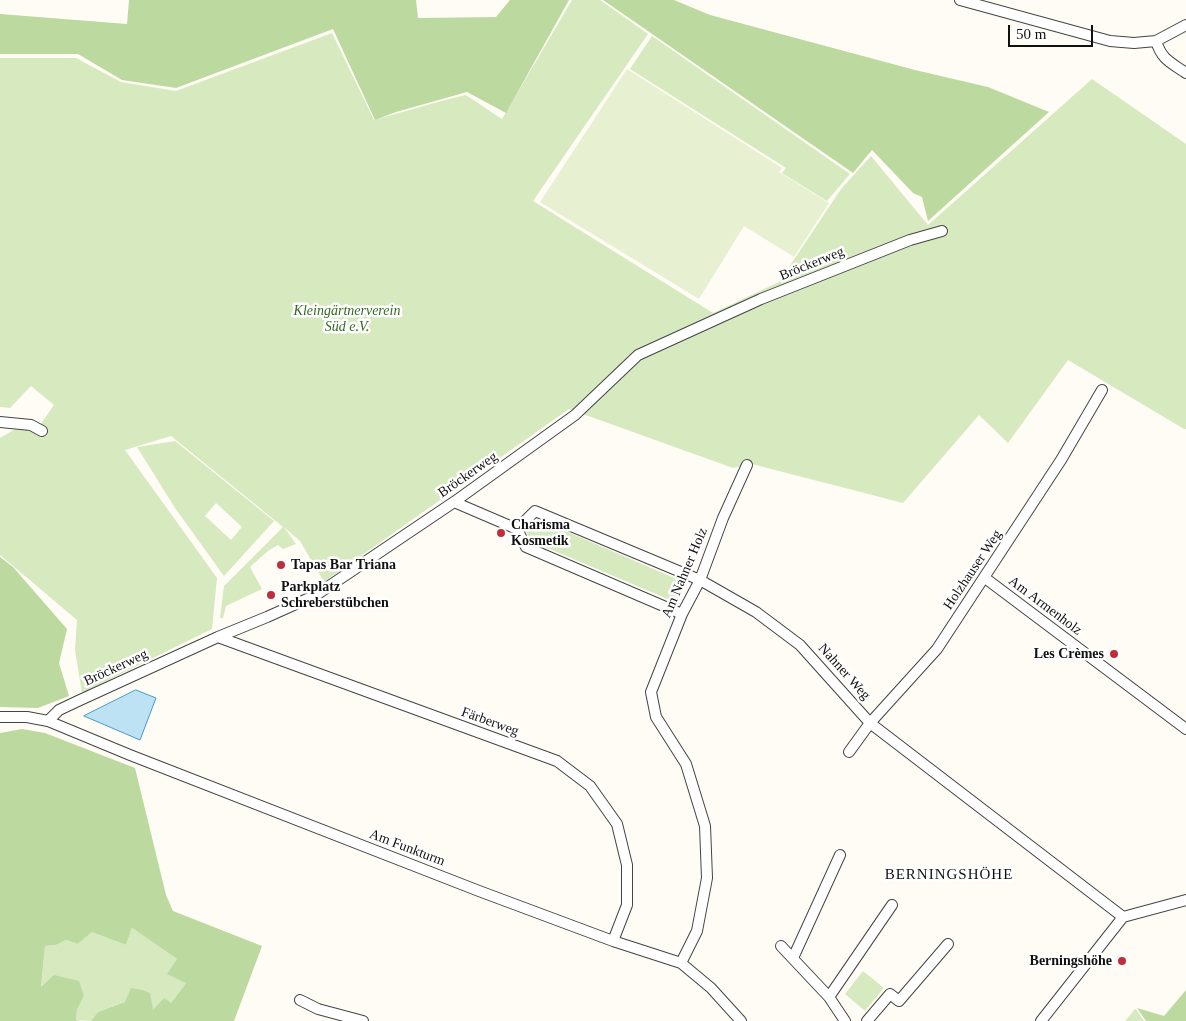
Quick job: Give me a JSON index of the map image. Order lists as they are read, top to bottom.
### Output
{
  "streets": {
    "street": [
      "Bröckerweg",
      "Holzhauser Weg",
      "Am Nahner Holz",
      "Am Armenholz",
      "Nahner Weg",
      "Färberweg",
      "Am Funkturm"
    ]
  },
  "crossings": [
    ["Bröckerweg", "Färberweg"],
    ["Bröckerweg", "Am Funkturm"],
    ["Holzhauser Weg", "Am Armenholz"],
    ["Holzhauser Weg", "Nahner Weg"],
    ["Am Nahner Holz", "Nahner Weg"],
    ["Am Nahner Holz", "Am Funkturm"],
    ["Färberweg", "Am Funkturm"]
  ],
  "districts": ["BERNINGSHÖHE"],
  "parks": ["Kleingärtnerverein Süd e.V."],
  "places": [
    "Charisma Kosmetik",
    "Tapas Bar Triana",
    "Parkplatz Schreberstübchen",
    "Les Crèmes",
    "Berningshöhe"
  ],
  "scale_bar": "50 m"
}
